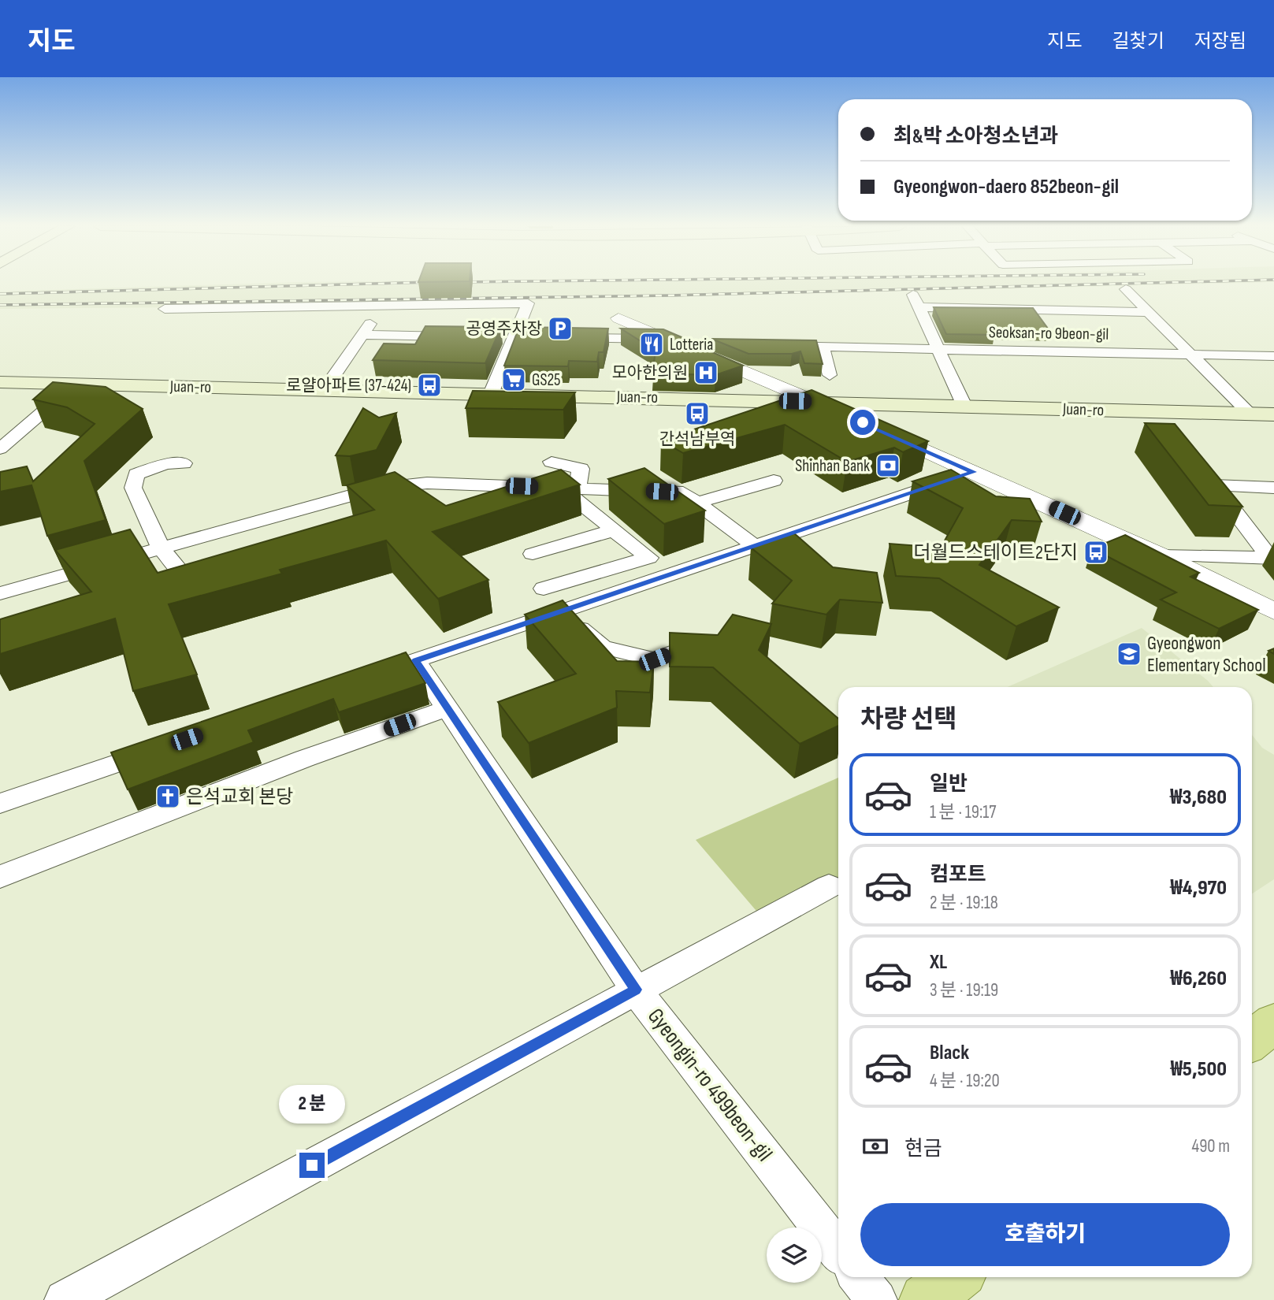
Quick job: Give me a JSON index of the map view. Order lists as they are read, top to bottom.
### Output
{
  "streets": {
    "main road": ["Juan-ro"],
    "street": ["Seoksan-ro 9beon-gil", "Gyeongin-ro 499beon-gil"]
  },
  "places": {
    "parking": ["공영주차장"],
    "restaurant": ["Lotteria"],
    "hospital": ["모아한의원"],
    "supermarket": ["GS25"],
    "bus stop": ["로얄아파트 (37-424)", "간석남부역", "더월드스테이트2단지"],
    "bank": ["Shinhan Bank"],
    "school or university": ["Gyeongwon Elementary School"],
    "church": ["은석교회 본당"]
  },
  "page": {
    "header": "지도",
    "nav": ["지도", "길찾기", "저장됨"],
    "banner": ["최&박 소아청소년과", "Gyeongwon-daero 852beon-gil"],
    "heading": "차량 선택",
    "list": [
      {
        "name": "일반",
        "note": "1 분 · 19:17",
        "value": "₩3,680"
      },
      {
        "name": "컴포트",
        "note": "2 분 · 19:18",
        "value": "₩4,970"
      },
      {
        "name": "XL",
        "note": "3 분 · 19:19",
        "value": "₩6,260"
      },
      {
        "name": "Black",
        "note": "4 분 · 19:20",
        "value": "₩5,500"
      }
    ],
    "bubble": "2 분",
    "pay": ["현금", "490 m"],
    "buttons": "호출하기"
  }
}
